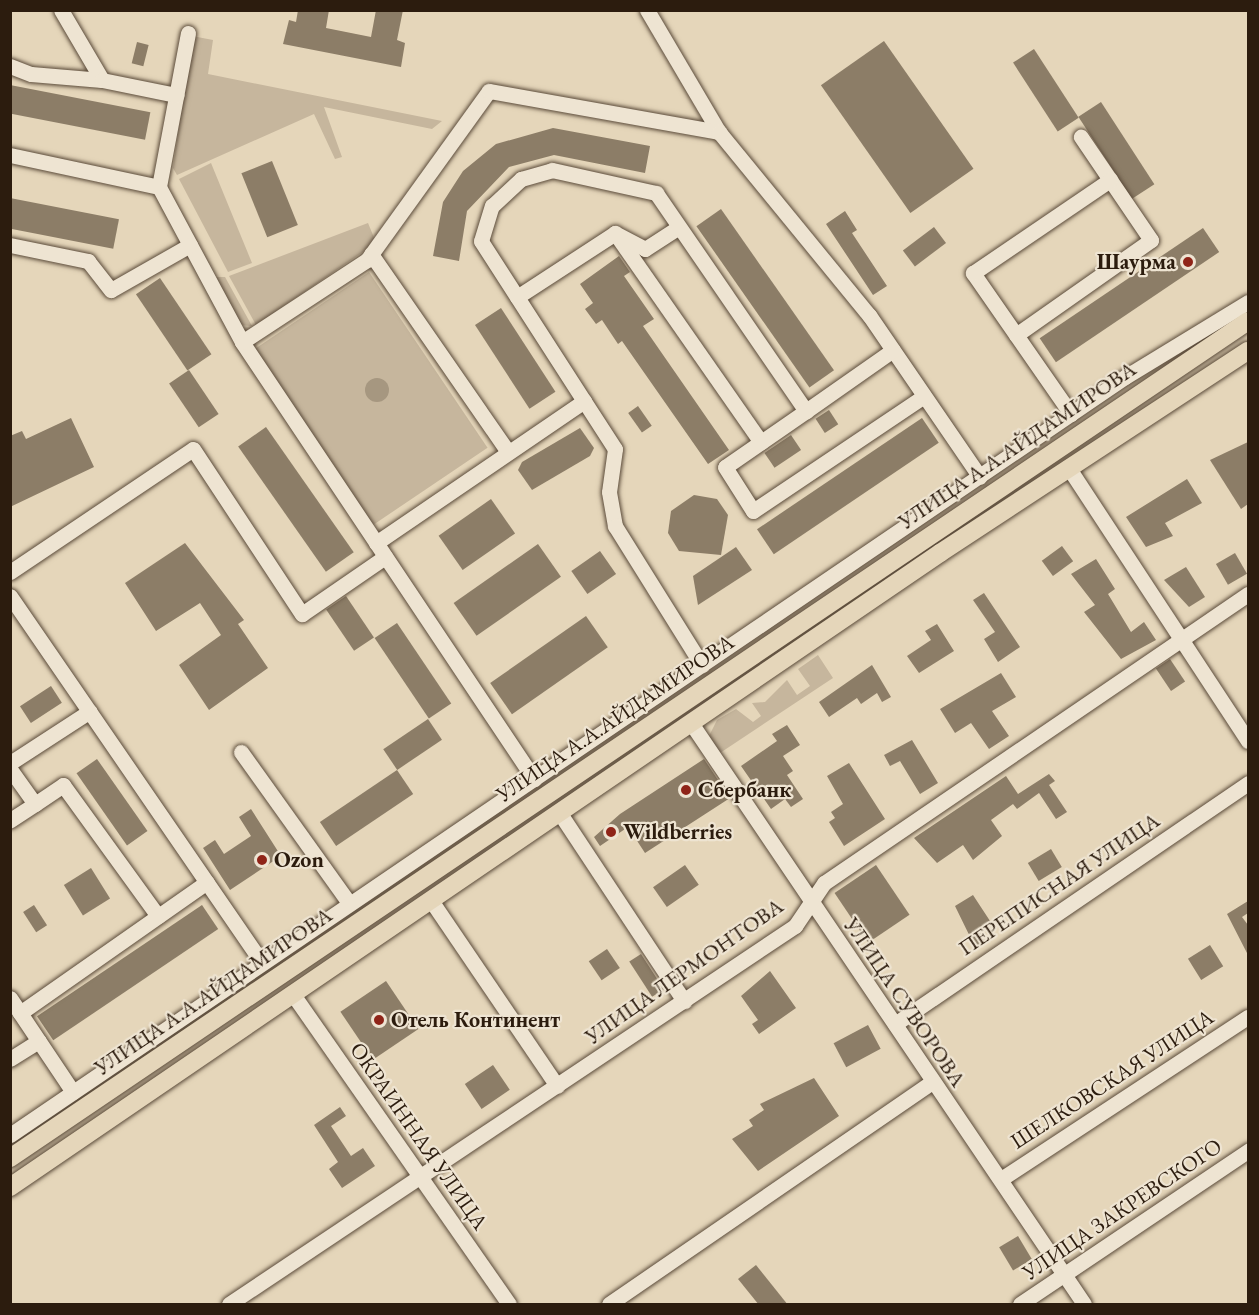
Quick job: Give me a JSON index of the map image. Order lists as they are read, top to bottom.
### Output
{
  "streets": {
    "main road": ["УЛИЦА А.А.АЙДАМИРОВА"],
    "street": [
      "ПЕРЕПИСНАЯ УЛИЦА",
      "УЛИЦА ЛЕРМОНТОВА",
      "УЛИЦА СУВОРОВА",
      "ШЕЛКОВСКАЯ УЛИЦА",
      "ОКРАИННАЯ УЛИЦА",
      "УЛИЦА ЗАКРЕВСКОГО"
    ]
  },
  "crossings": [
    ["УЛИЦА А.А.АЙДАМИРОВА", "УЛИЦА СУВОРОВА"],
    ["УЛИЦА А.А.АЙДАМИРОВА", "ОКРАИННАЯ УЛИЦА"],
    ["ПЕРЕПИСНАЯ УЛИЦА", "УЛИЦА СУВОРОВА"],
    ["УЛИЦА ЛЕРМОНТОВА", "УЛИЦА СУВОРОВА"],
    ["УЛИЦА ЛЕРМОНТОВА", "ОКРАИННАЯ УЛИЦА"],
    ["УЛИЦА СУВОРОВА", "ШЕЛКОВСКАЯ УЛИЦА"],
    ["УЛИЦА СУВОРОВА", "УЛИЦА ЗАКРЕВСКОГО"]
  ],
  "places": [
    "Шаурма",
    "Сбербанк",
    "Wildberries",
    "Ozon",
    "Отель Континент"
  ]
}
